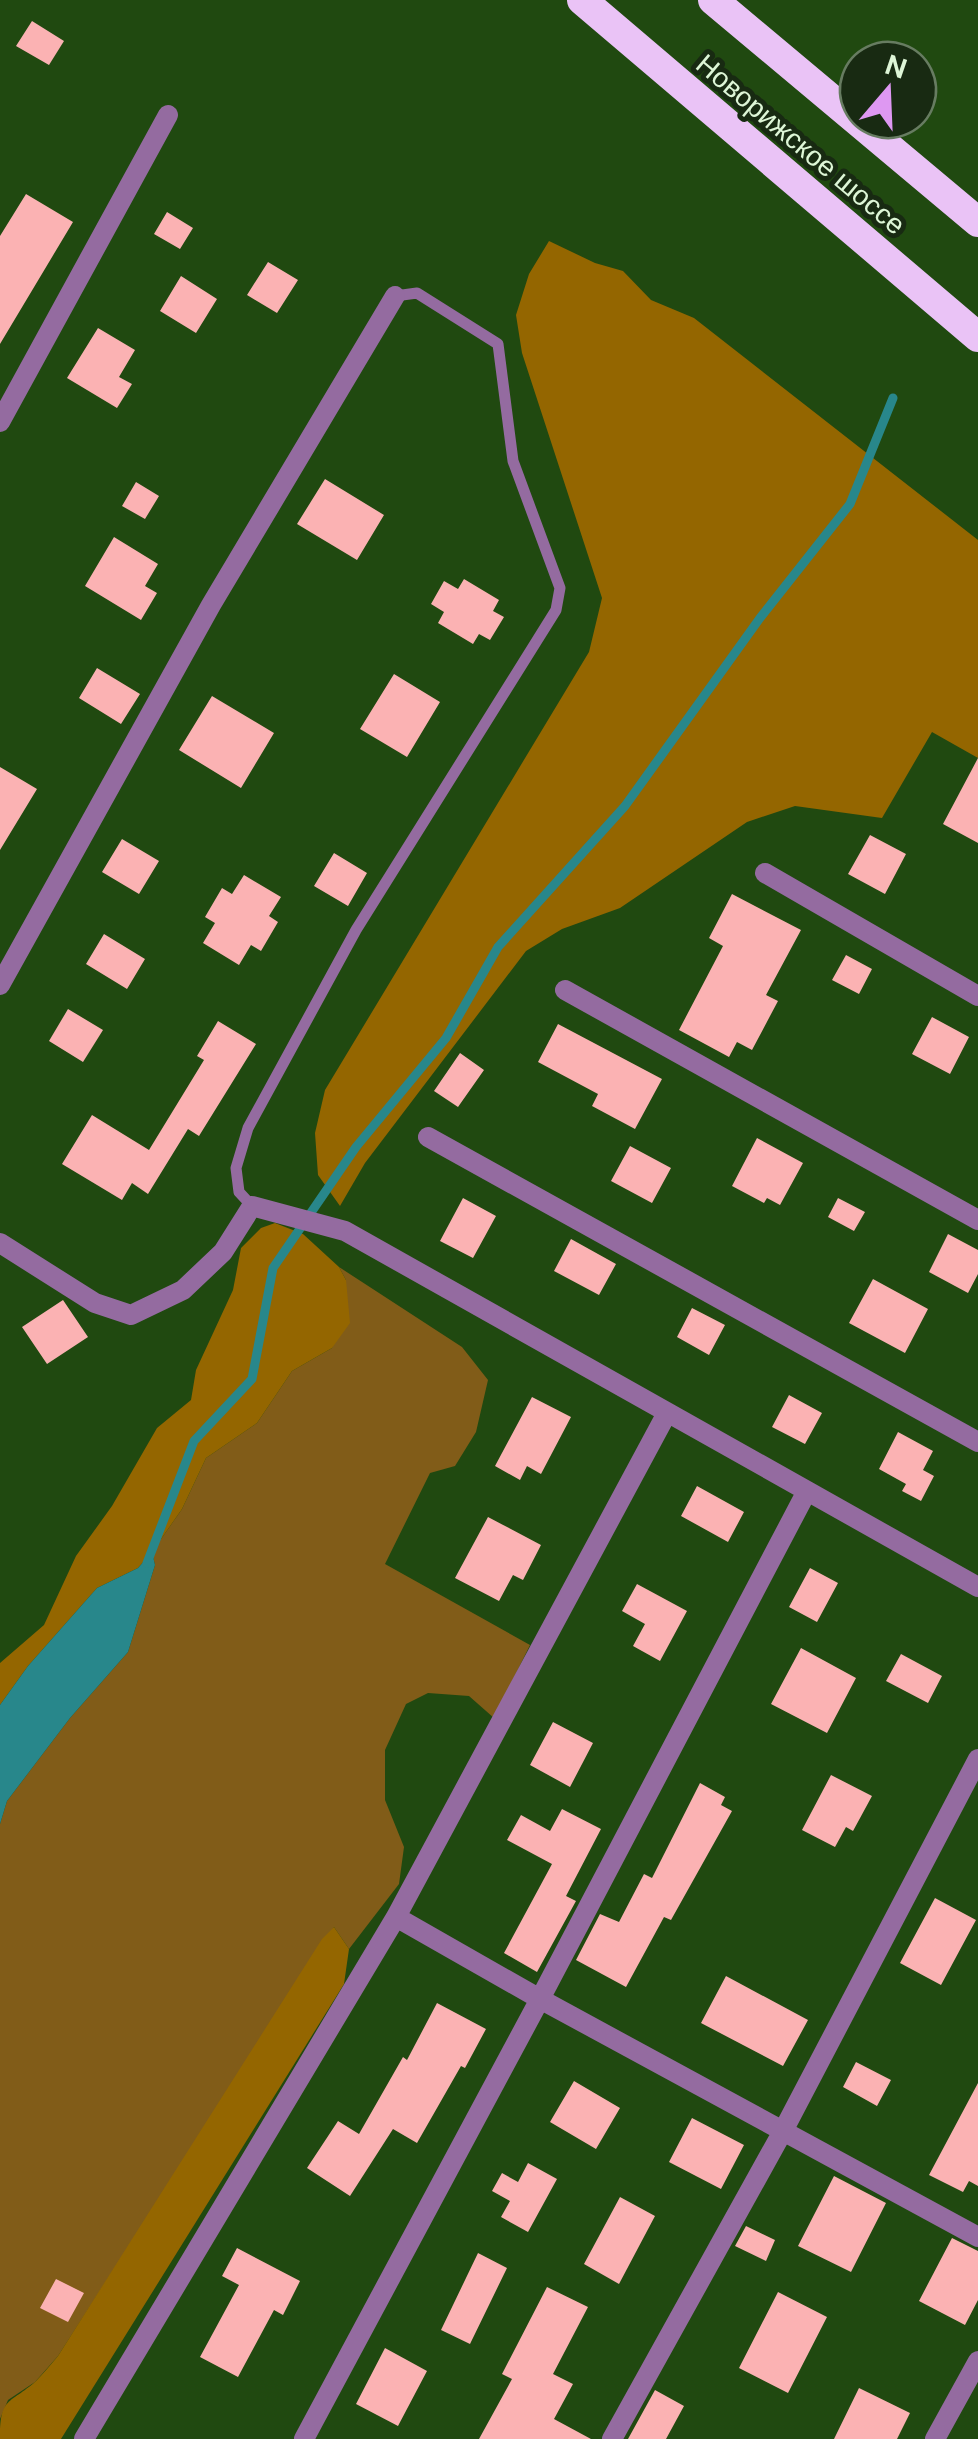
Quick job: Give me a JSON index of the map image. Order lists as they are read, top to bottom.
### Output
{
  "streets": {
    "highway": ["Новорижское шоссе"]
  },
  "north": "top"
}
